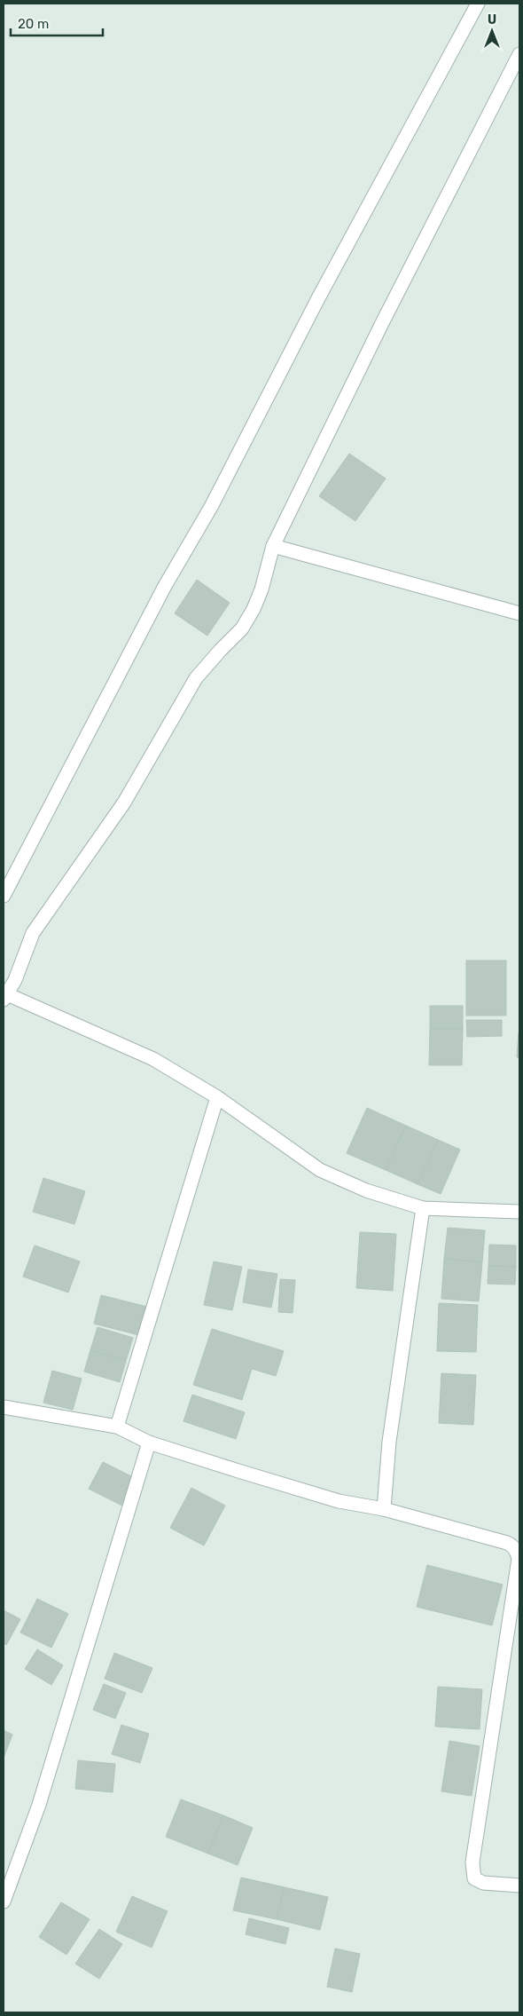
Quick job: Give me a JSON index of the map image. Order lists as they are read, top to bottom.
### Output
{
  "scale_bar": "20 m",
  "north": "top"
}
